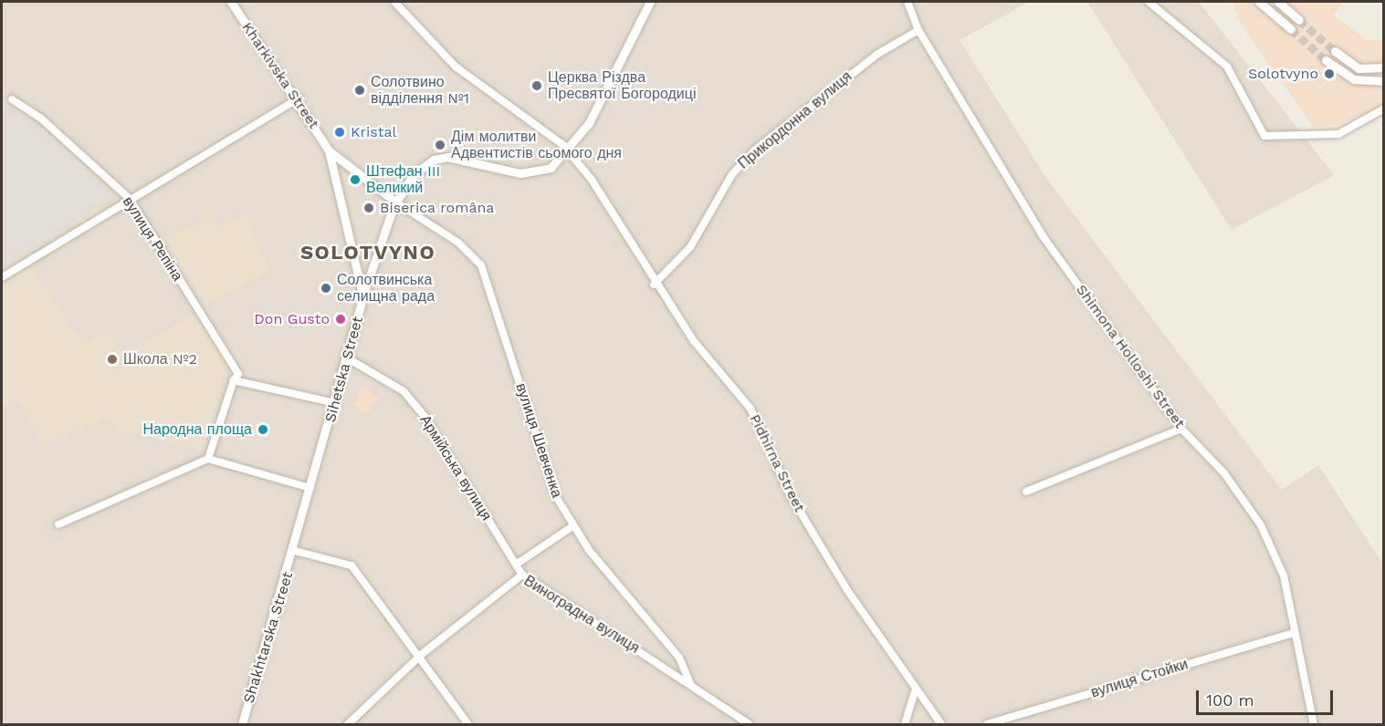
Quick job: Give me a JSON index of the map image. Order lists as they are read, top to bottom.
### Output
{
  "streets": {
    "street": [
      "Kharkivska Street",
      "Прикордонна вулиця",
      "вулиця Репіна",
      "Shimona Holloshi Street",
      "Sihetska Street",
      "вулиця Шевченка",
      "Pidhirna Street",
      "Армійська вулиця",
      "Виноградна вулиця",
      "Shakhtarska Street",
      "вулиця Стойки"
    ]
  },
  "crossings": [
    ["Kharkivska Street", "Sihetska Street"],
    ["Kharkivska Street", "вулиця Шевченка"],
    ["Прикордонна вулиця", "Shimona Holloshi Street"],
    ["Прикордонна вулиця", "Pidhirna Street"],
    ["Shimona Holloshi Street", "вулиця Стойки"],
    ["Sihetska Street", "вулиця Шевченка"],
    ["Sihetska Street", "Pidhirna Street"],
    ["Sihetska Street", "Армійська вулиця"],
    ["Sihetska Street", "Shakhtarska Street"],
    ["вулиця Шевченка", "Виноградна вулиця"],
    ["Армійська вулиця", "Виноградна вулиця"]
  ],
  "districts": ["SOLOTVYNO"],
  "places": [
    "Solotvyno",
    "Церква Різдва Пресвятої Богородиці",
    "Солотвино відділення №1",
    "Kristal",
    "Дім молитви Адвентистів сьомого дня",
    "Штефан III Великий",
    "Biserica româna",
    "Солотвинська селищна рада",
    "Don Gusto",
    "Школа №2",
    "Народна площа"
  ],
  "scale_bar": "100 m"
}
